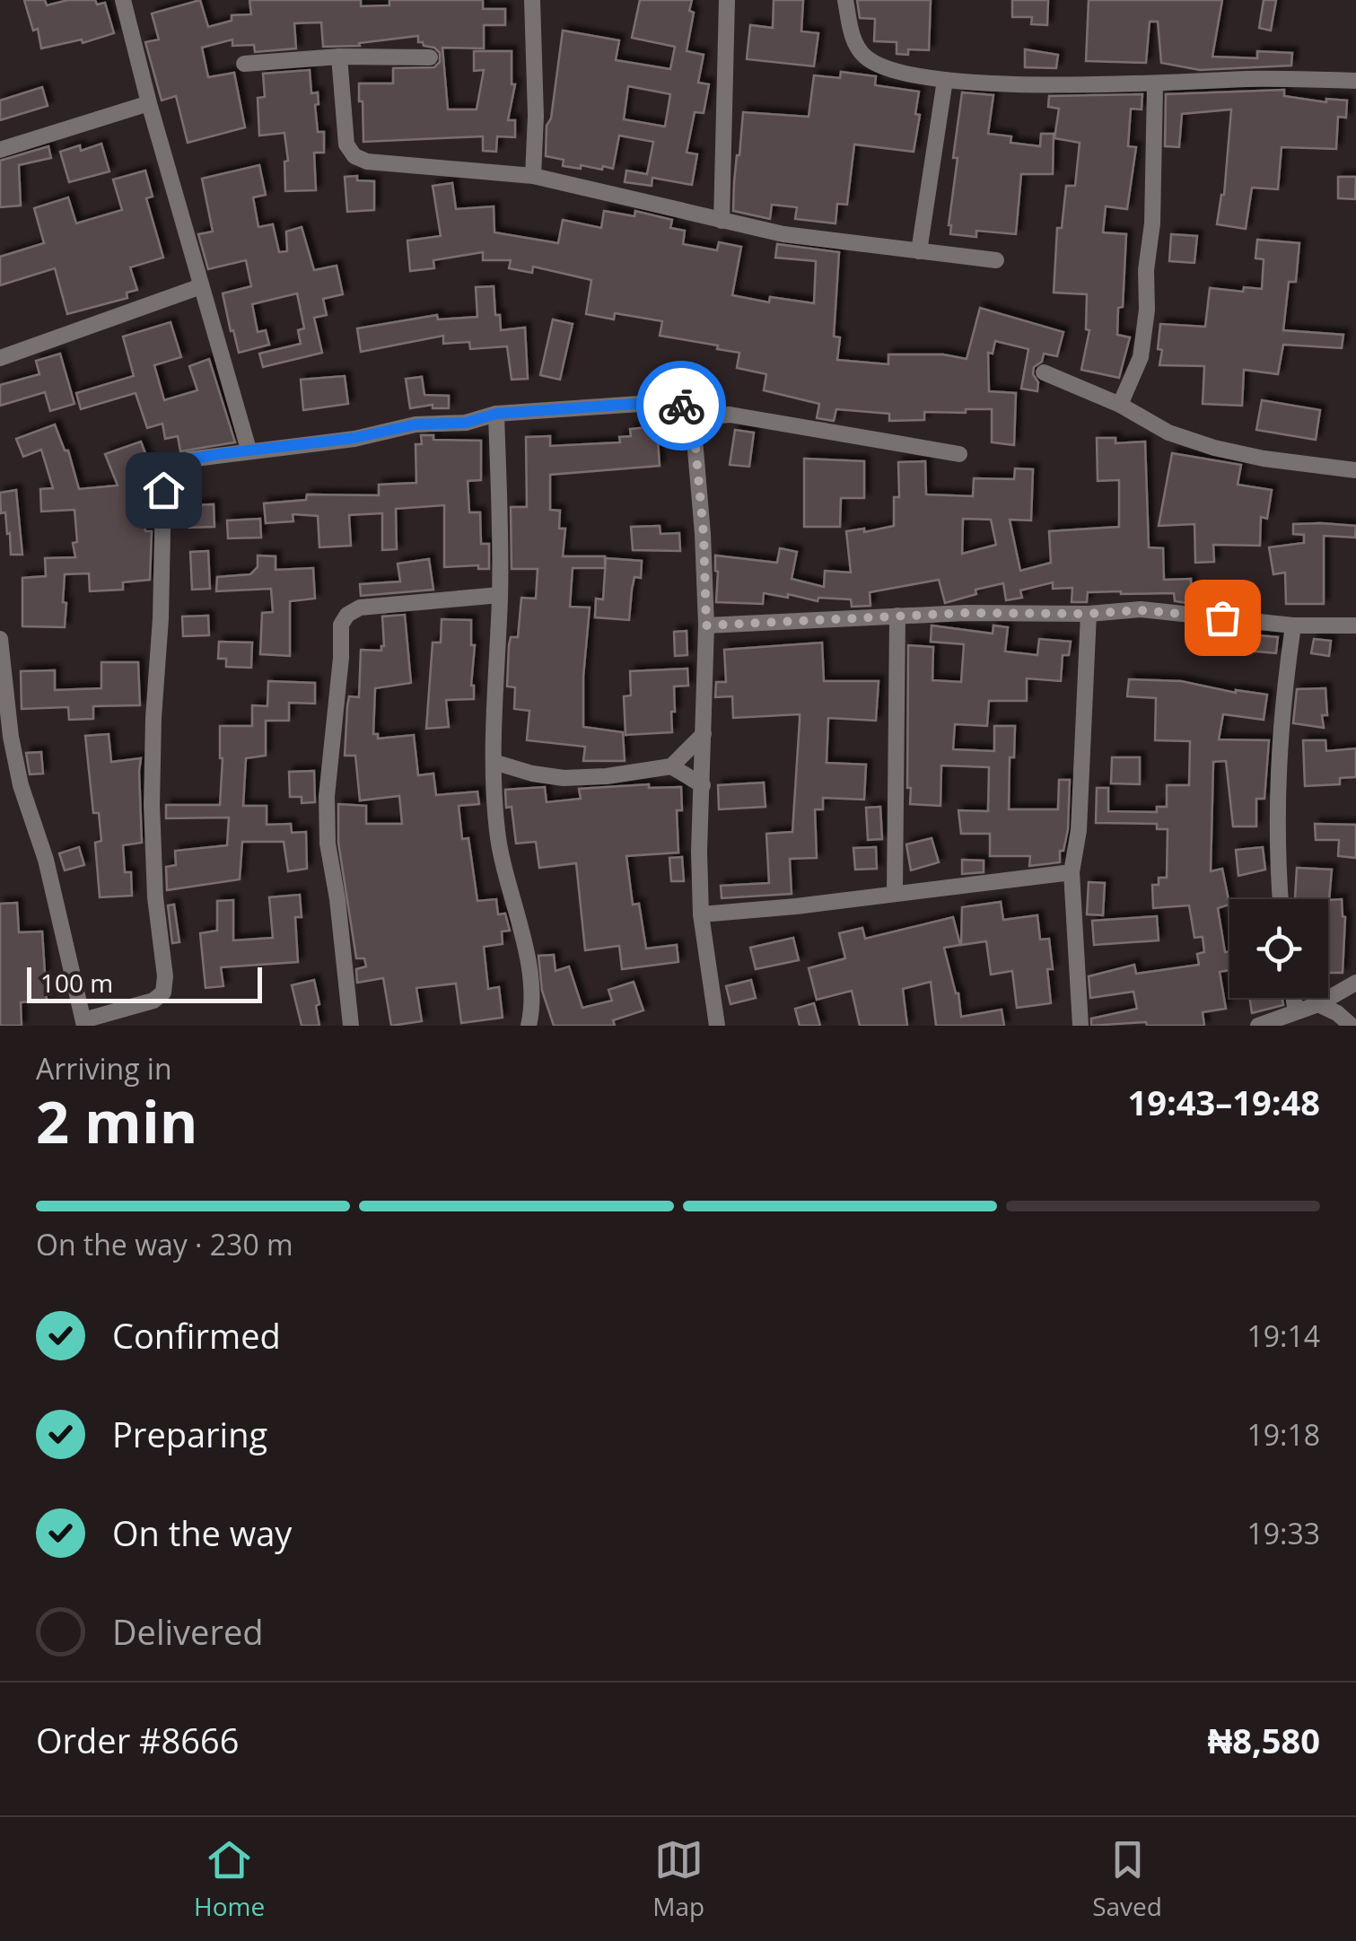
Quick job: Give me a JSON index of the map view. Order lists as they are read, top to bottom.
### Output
{
  "scale_bar": "100 m",
  "page": {
    "scale": "100 m",
    "heading": ["2 min", "Arriving in", "19:43–19:48"],
    "panel": ["Order #8666", "₦8,580"],
    "bar": "On the way · 230 m",
    "list": [
      ["Confirmed", "19:14"],
      ["Preparing", "19:18"],
      ["On the way", "19:33"],
      "Delivered"
    ],
    "tabs": ["Home", "Map", "Saved"]
  }
}
